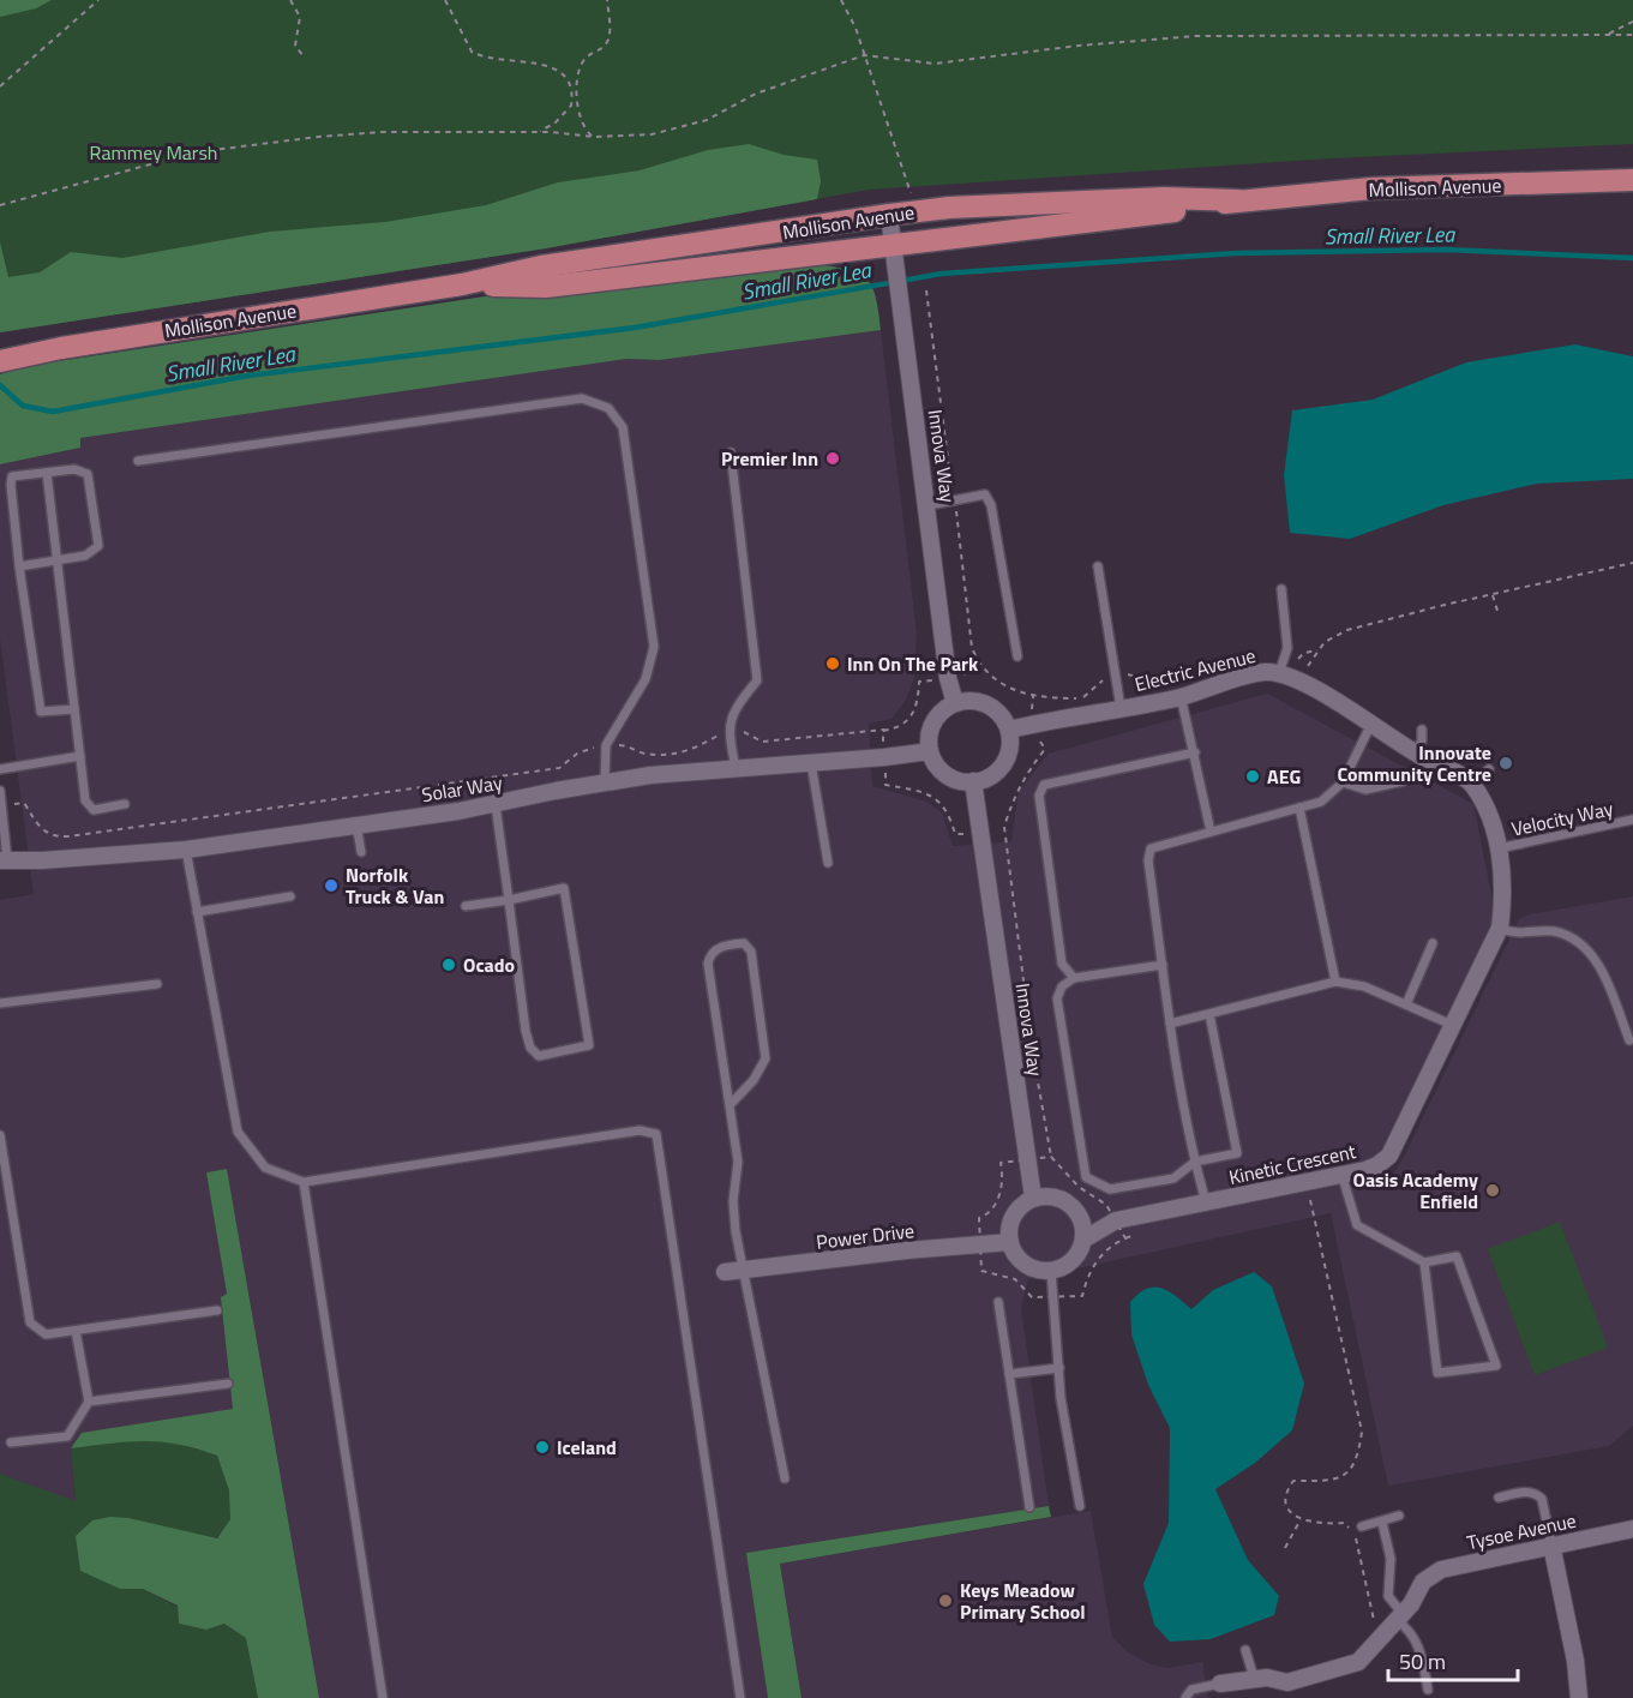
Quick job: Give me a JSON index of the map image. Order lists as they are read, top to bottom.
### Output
{
  "streets": {
    "main road": ["Mollison Avenue"],
    "street": [
      "Innova Way",
      "Electric Avenue",
      "Solar Way",
      "Kinetic Crescent",
      "Power Drive",
      "Tysoe Avenue"
    ],
    "lane": ["Velocity Way"]
  },
  "crossings": [
    ["Mollison Avenue", "Innova Way"],
    ["Innova Way", "Electric Avenue"],
    ["Innova Way", "Solar Way"],
    ["Innova Way", "Kinetic Crescent"],
    ["Innova Way", "Power Drive"],
    ["Electric Avenue", "Solar Way"],
    ["Kinetic Crescent", "Power Drive"]
  ],
  "water": ["Small River Lea"],
  "parks": ["Rammey Marsh"],
  "places": [
    "Premier Inn",
    "Inn On The Park",
    "Innovate Community Centre",
    "AEG",
    "Norfolk Truck & Van",
    "Ocado",
    "Oasis Academy Enfield",
    "Iceland",
    "Keys Meadow Primary School"
  ],
  "scale_bar": "50 m"
}
